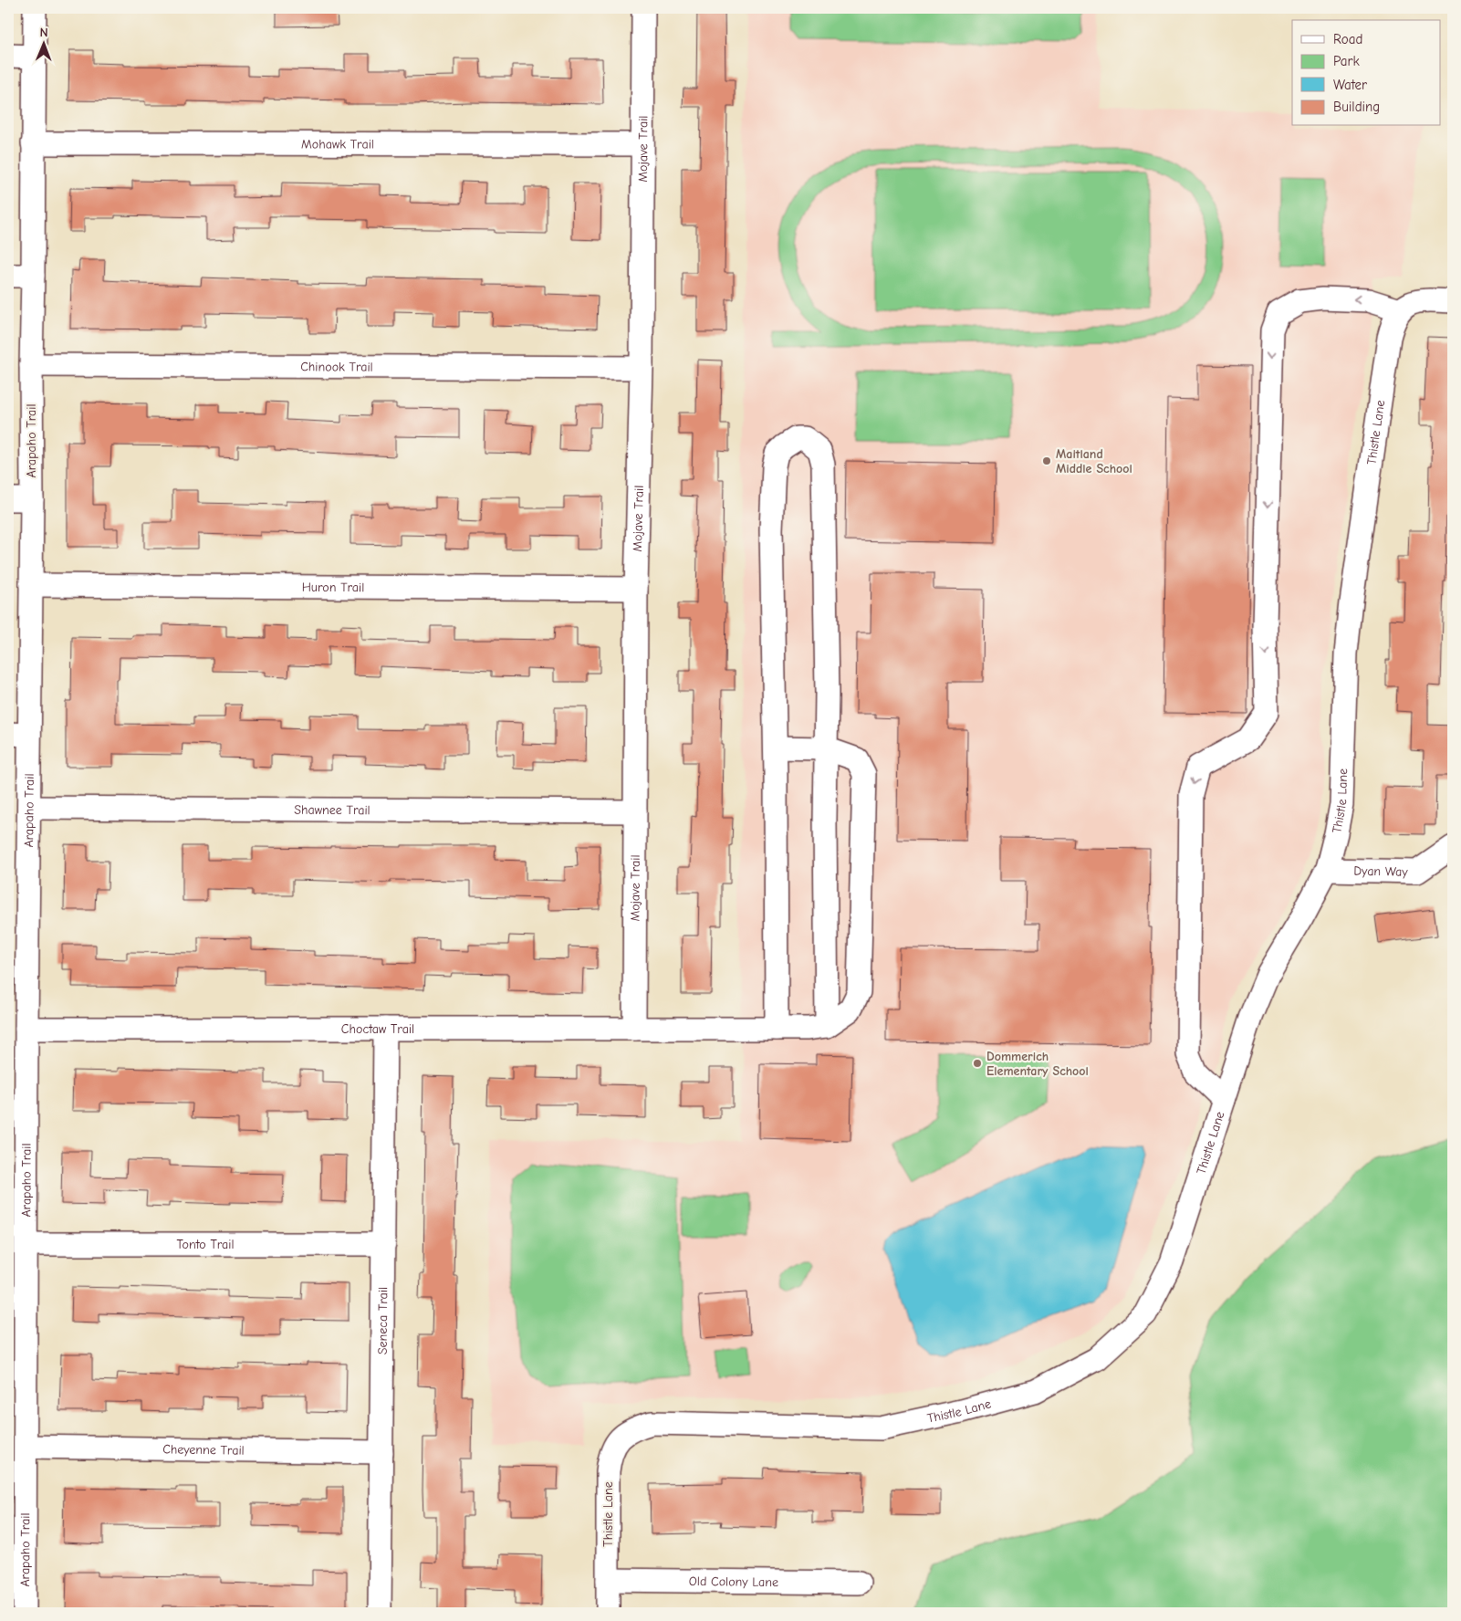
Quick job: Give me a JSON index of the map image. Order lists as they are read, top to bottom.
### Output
{
  "streets": {
    "street": [
      "Mohawk Trail",
      "Mojave Trail",
      "Chinook Trail",
      "Thistle Lane",
      "Arapaho Trail",
      "Huron Trail",
      "Shawnee Trail",
      "Dyan Way",
      "Choctaw Trail",
      "Tonto Trail",
      "Seneca Trail",
      "Cheyenne Trail",
      "Old Colony Lane"
    ]
  },
  "crossings": [
    ["Mohawk Trail", "Mojave Trail"],
    ["Mohawk Trail", "Arapaho Trail"],
    ["Mojave Trail", "Chinook Trail"],
    ["Mojave Trail", "Huron Trail"],
    ["Mojave Trail", "Shawnee Trail"],
    ["Mojave Trail", "Choctaw Trail"],
    ["Chinook Trail", "Arapaho Trail"],
    ["Thistle Lane", "Dyan Way"],
    ["Thistle Lane", "Old Colony Lane"],
    ["Arapaho Trail", "Huron Trail"],
    ["Arapaho Trail", "Shawnee Trail"],
    ["Arapaho Trail", "Choctaw Trail"],
    ["Arapaho Trail", "Tonto Trail"],
    ["Arapaho Trail", "Cheyenne Trail"],
    ["Choctaw Trail", "Seneca Trail"],
    ["Tonto Trail", "Seneca Trail"],
    ["Seneca Trail", "Cheyenne Trail"]
  ],
  "places": ["Maitland Middle School", "Dommerich Elementary School"],
  "legend": [
    "Road",
    "Park",
    "Water",
    "Building"
  ],
  "north": "top"
}
